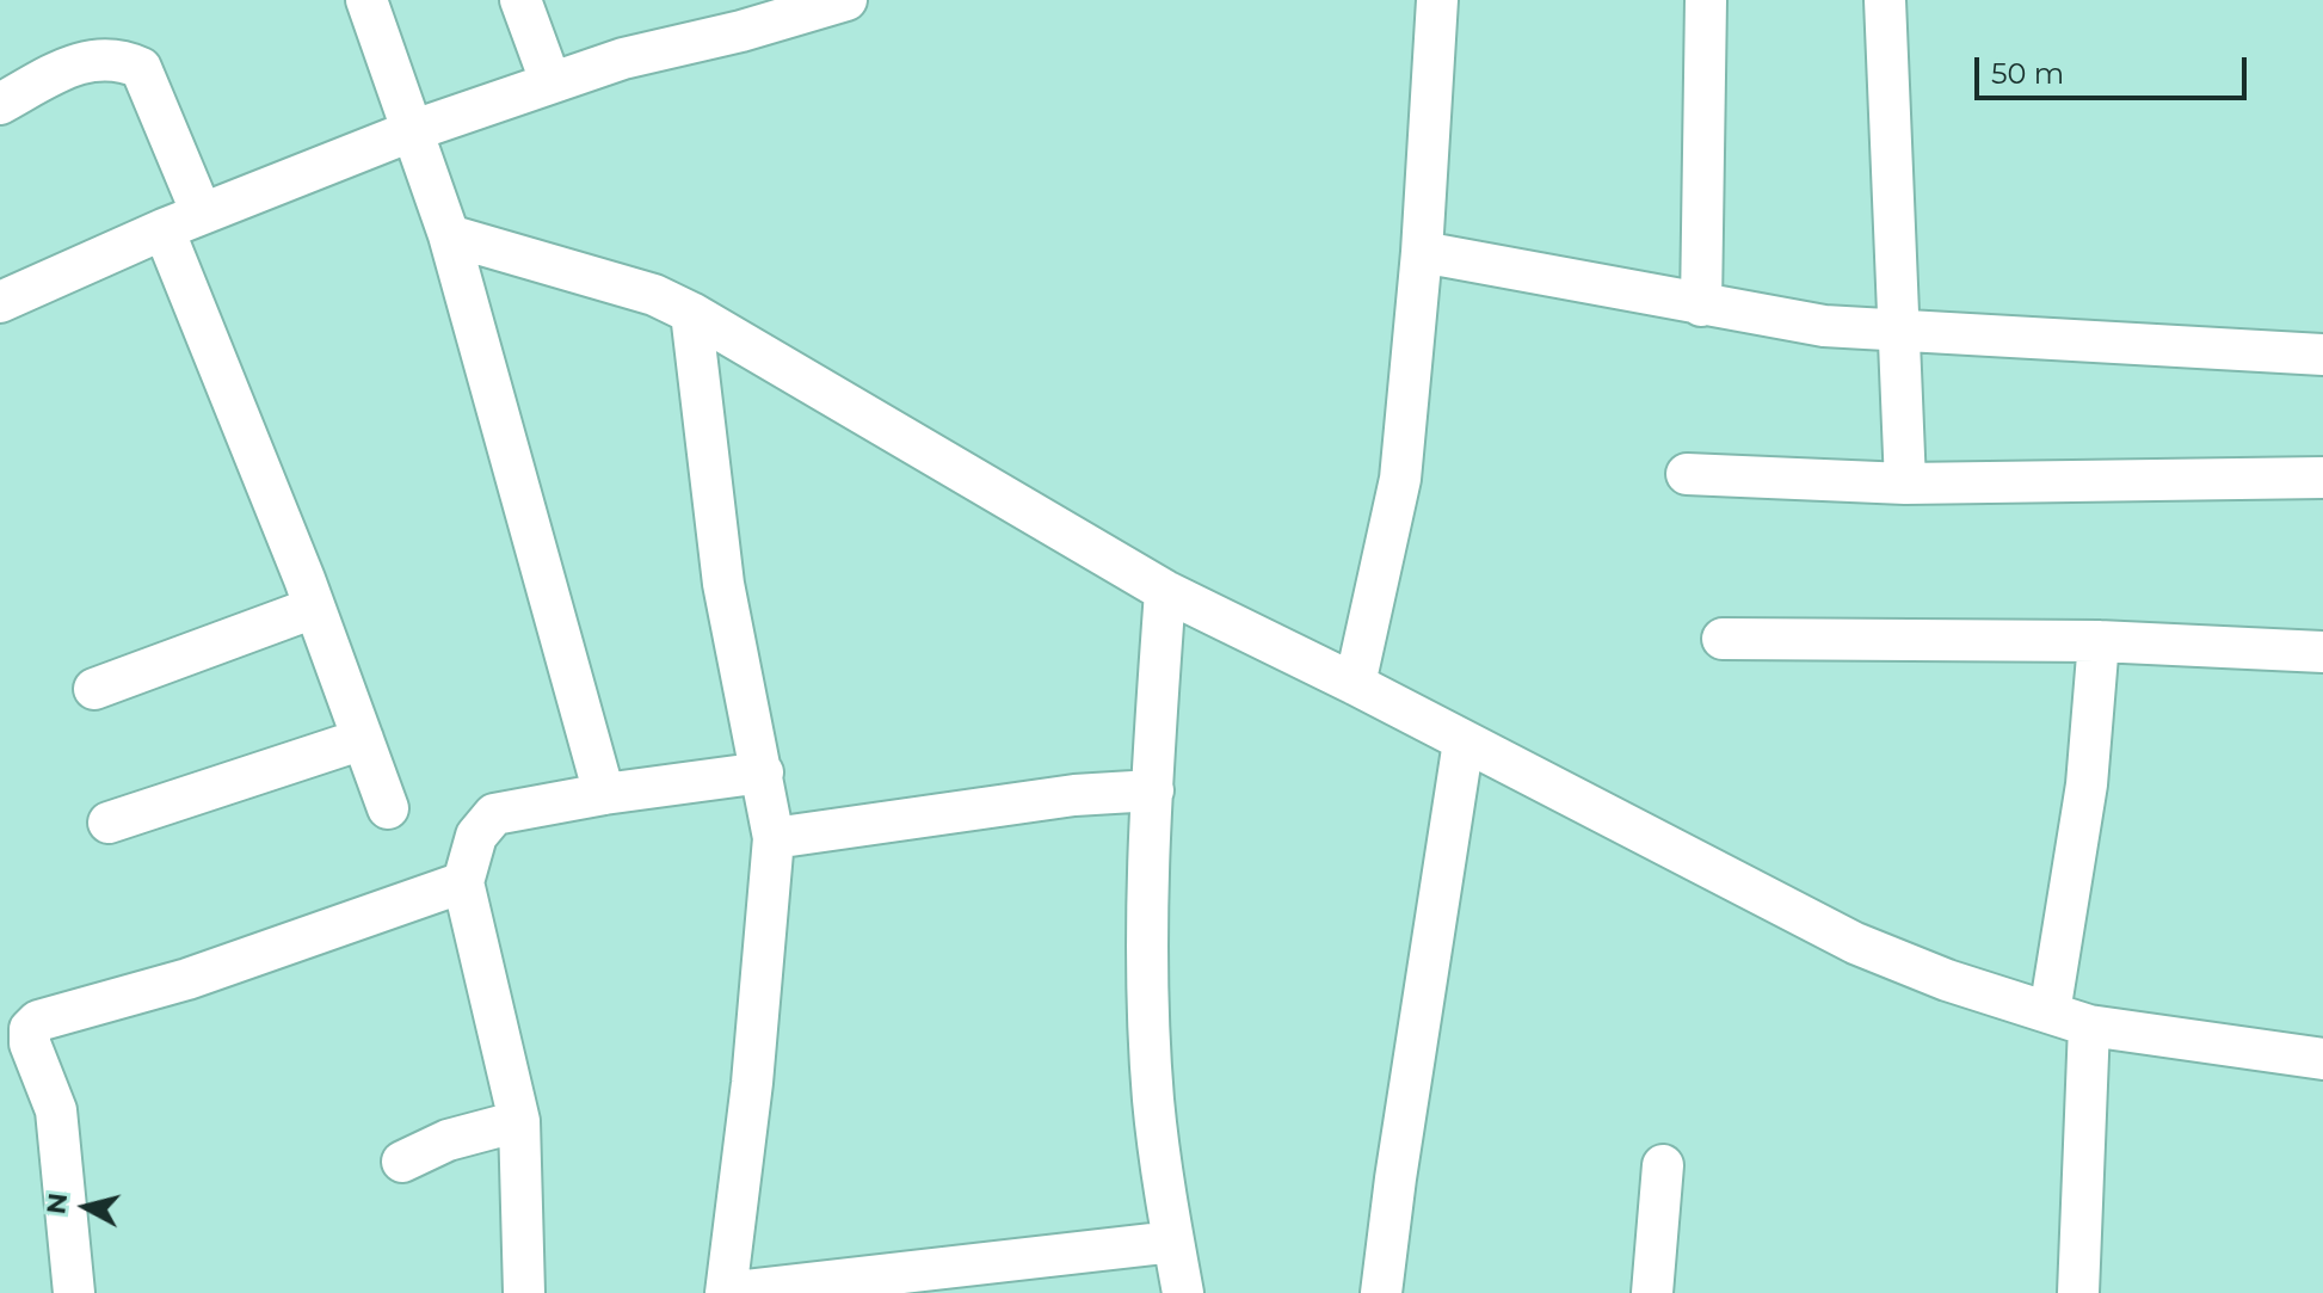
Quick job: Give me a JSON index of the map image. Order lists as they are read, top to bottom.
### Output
{
  "scale_bar": "50 m",
  "north": "left"
}
